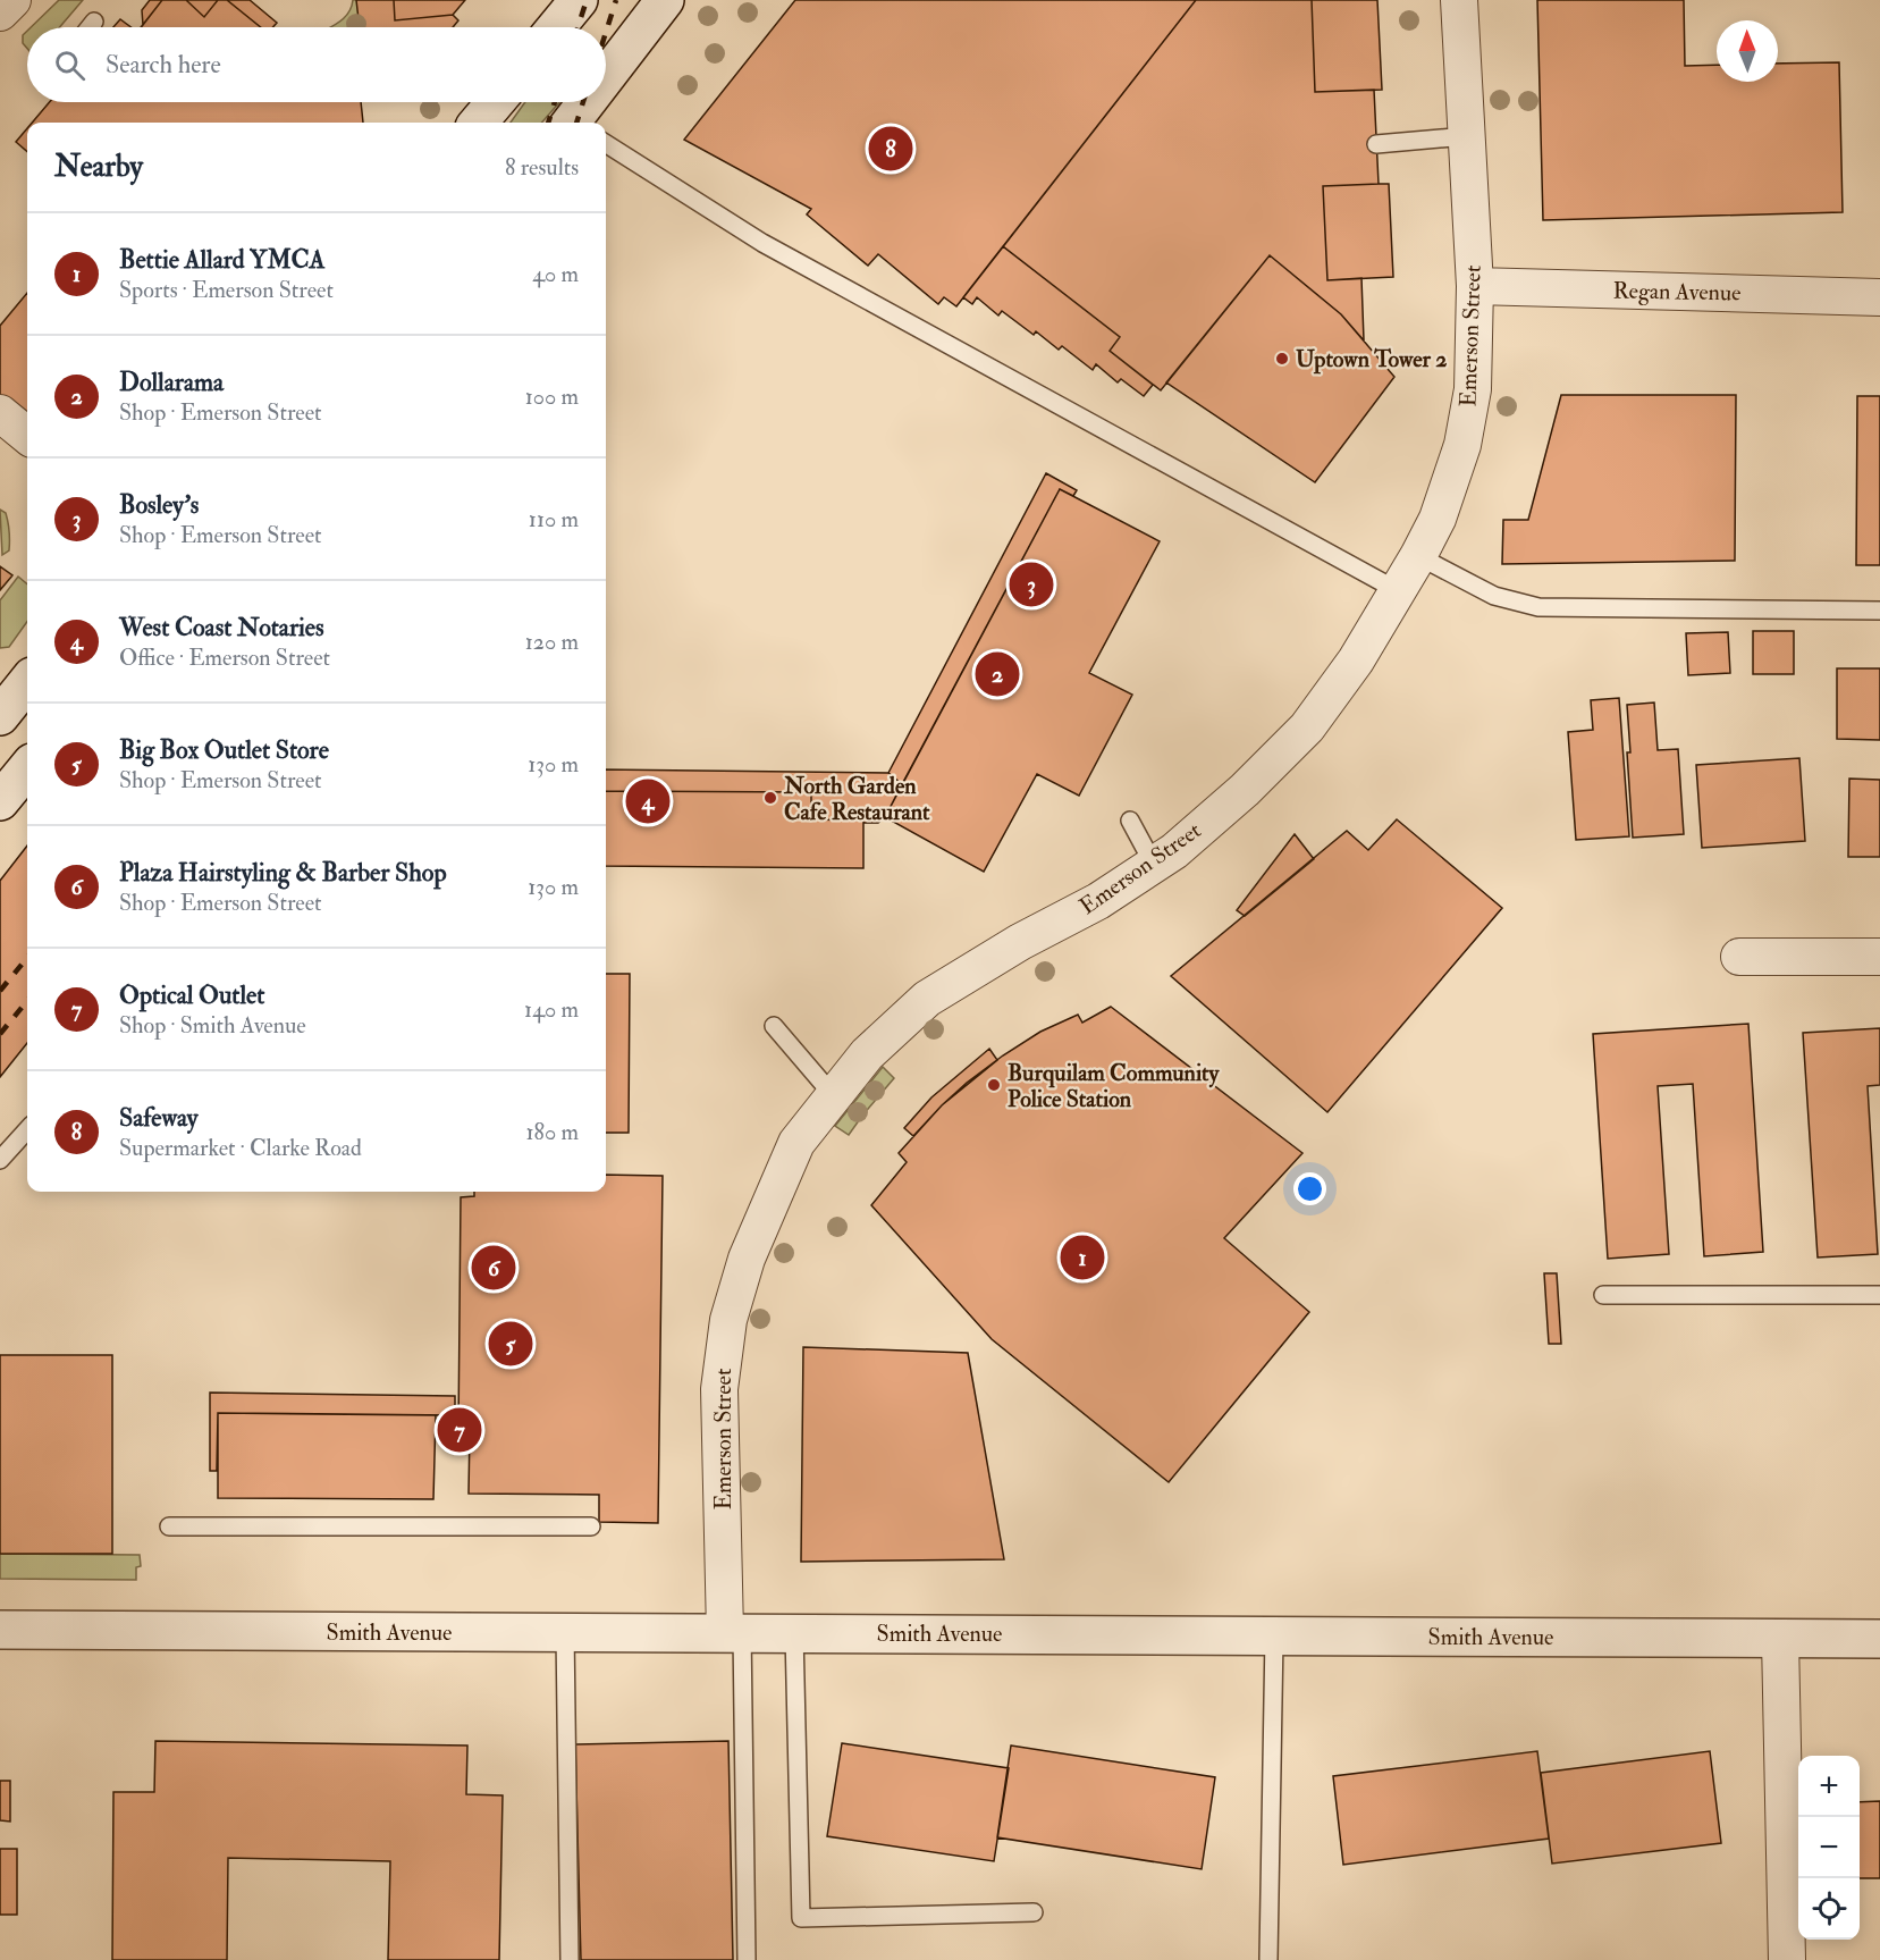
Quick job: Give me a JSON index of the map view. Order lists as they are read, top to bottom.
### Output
{
  "streets": {
    "street": ["Regan Avenue", "Emerson Street", "Smith Avenue"]
  },
  "crossings": [
    ["Regan Avenue", "Emerson Street"],
    ["Emerson Street", "Smith Avenue"]
  ],
  "places": ["Uptown Tower 2", "North Garden Cafe Restaurant", "Burquilam Community Police Station"],
  "north": "top",
  "page": {
    "search": "Search here",
    "heading": ["Nearby", "8 results"],
    "pins": [
      "8",
      "3",
      "2",
      "4",
      "1",
      "6",
      "5",
      "7"
    ],
    "list": [
      {
        "mark": "1",
        "name": "Bettie Allard YMCA",
        "note": "Sports · Emerson Street",
        "value": "40 m"
      },
      {
        "mark": "2",
        "name": "Dollarama",
        "note": "Shop · Emerson Street",
        "value": "100 m"
      },
      {
        "mark": "3",
        "name": "Bosley's",
        "note": "Shop · Emerson Street",
        "value": "110 m"
      },
      {
        "mark": "4",
        "name": "West Coast Notaries",
        "note": "Office · Emerson Street",
        "value": "120 m"
      },
      {
        "mark": "5",
        "name": "Big Box Outlet Store",
        "note": "Shop · Emerson Street",
        "value": "130 m"
      },
      {
        "mark": "6",
        "name": "Plaza Hairstyling & Barber Shop",
        "note": "Shop · Emerson Street",
        "value": "130 m"
      },
      {
        "mark": "7",
        "name": "Optical Outlet",
        "note": "Shop · Smith Avenue",
        "value": "140 m"
      },
      {
        "mark": "8",
        "name": "Safeway",
        "note": "Supermarket · Clarke Road",
        "value": "180 m"
      }
    ],
    "map_buttons": ["+", "−"]
  }
}
